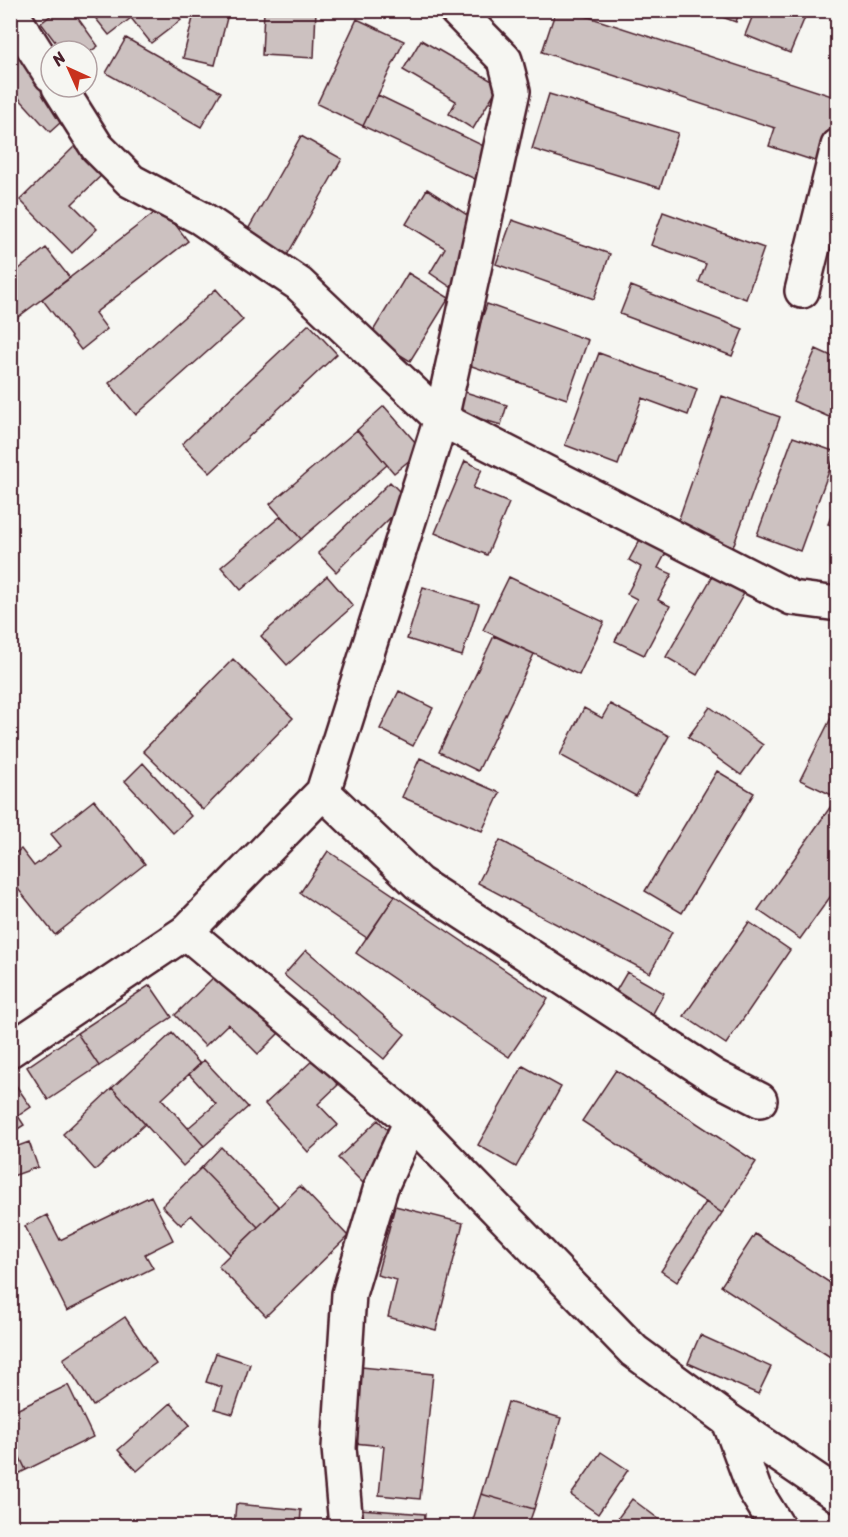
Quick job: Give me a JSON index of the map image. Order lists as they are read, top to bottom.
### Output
{
  "north": "top left"
}
